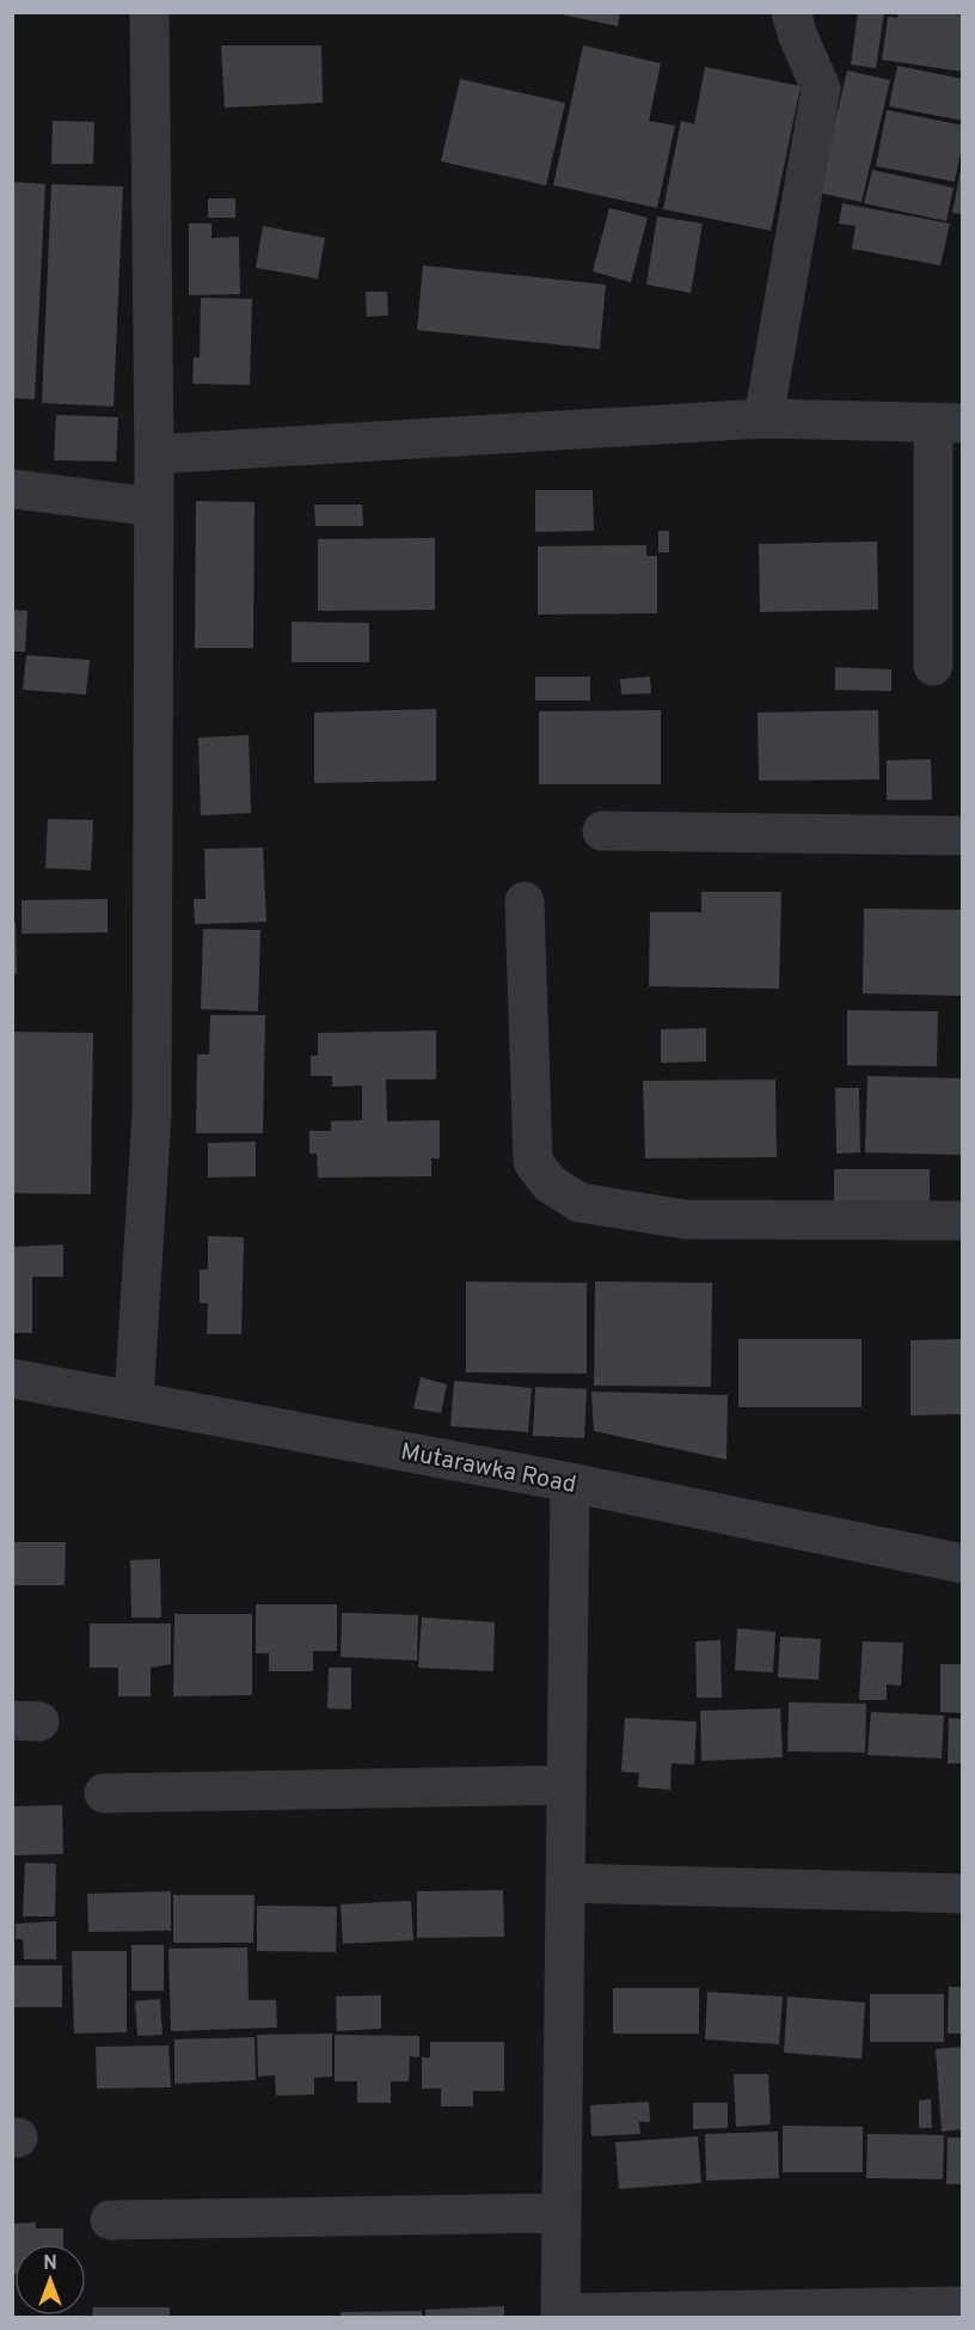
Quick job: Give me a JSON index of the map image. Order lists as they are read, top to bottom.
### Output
{
  "streets": {
    "street": ["Mutarawka Road"]
  },
  "north": "top"
}
